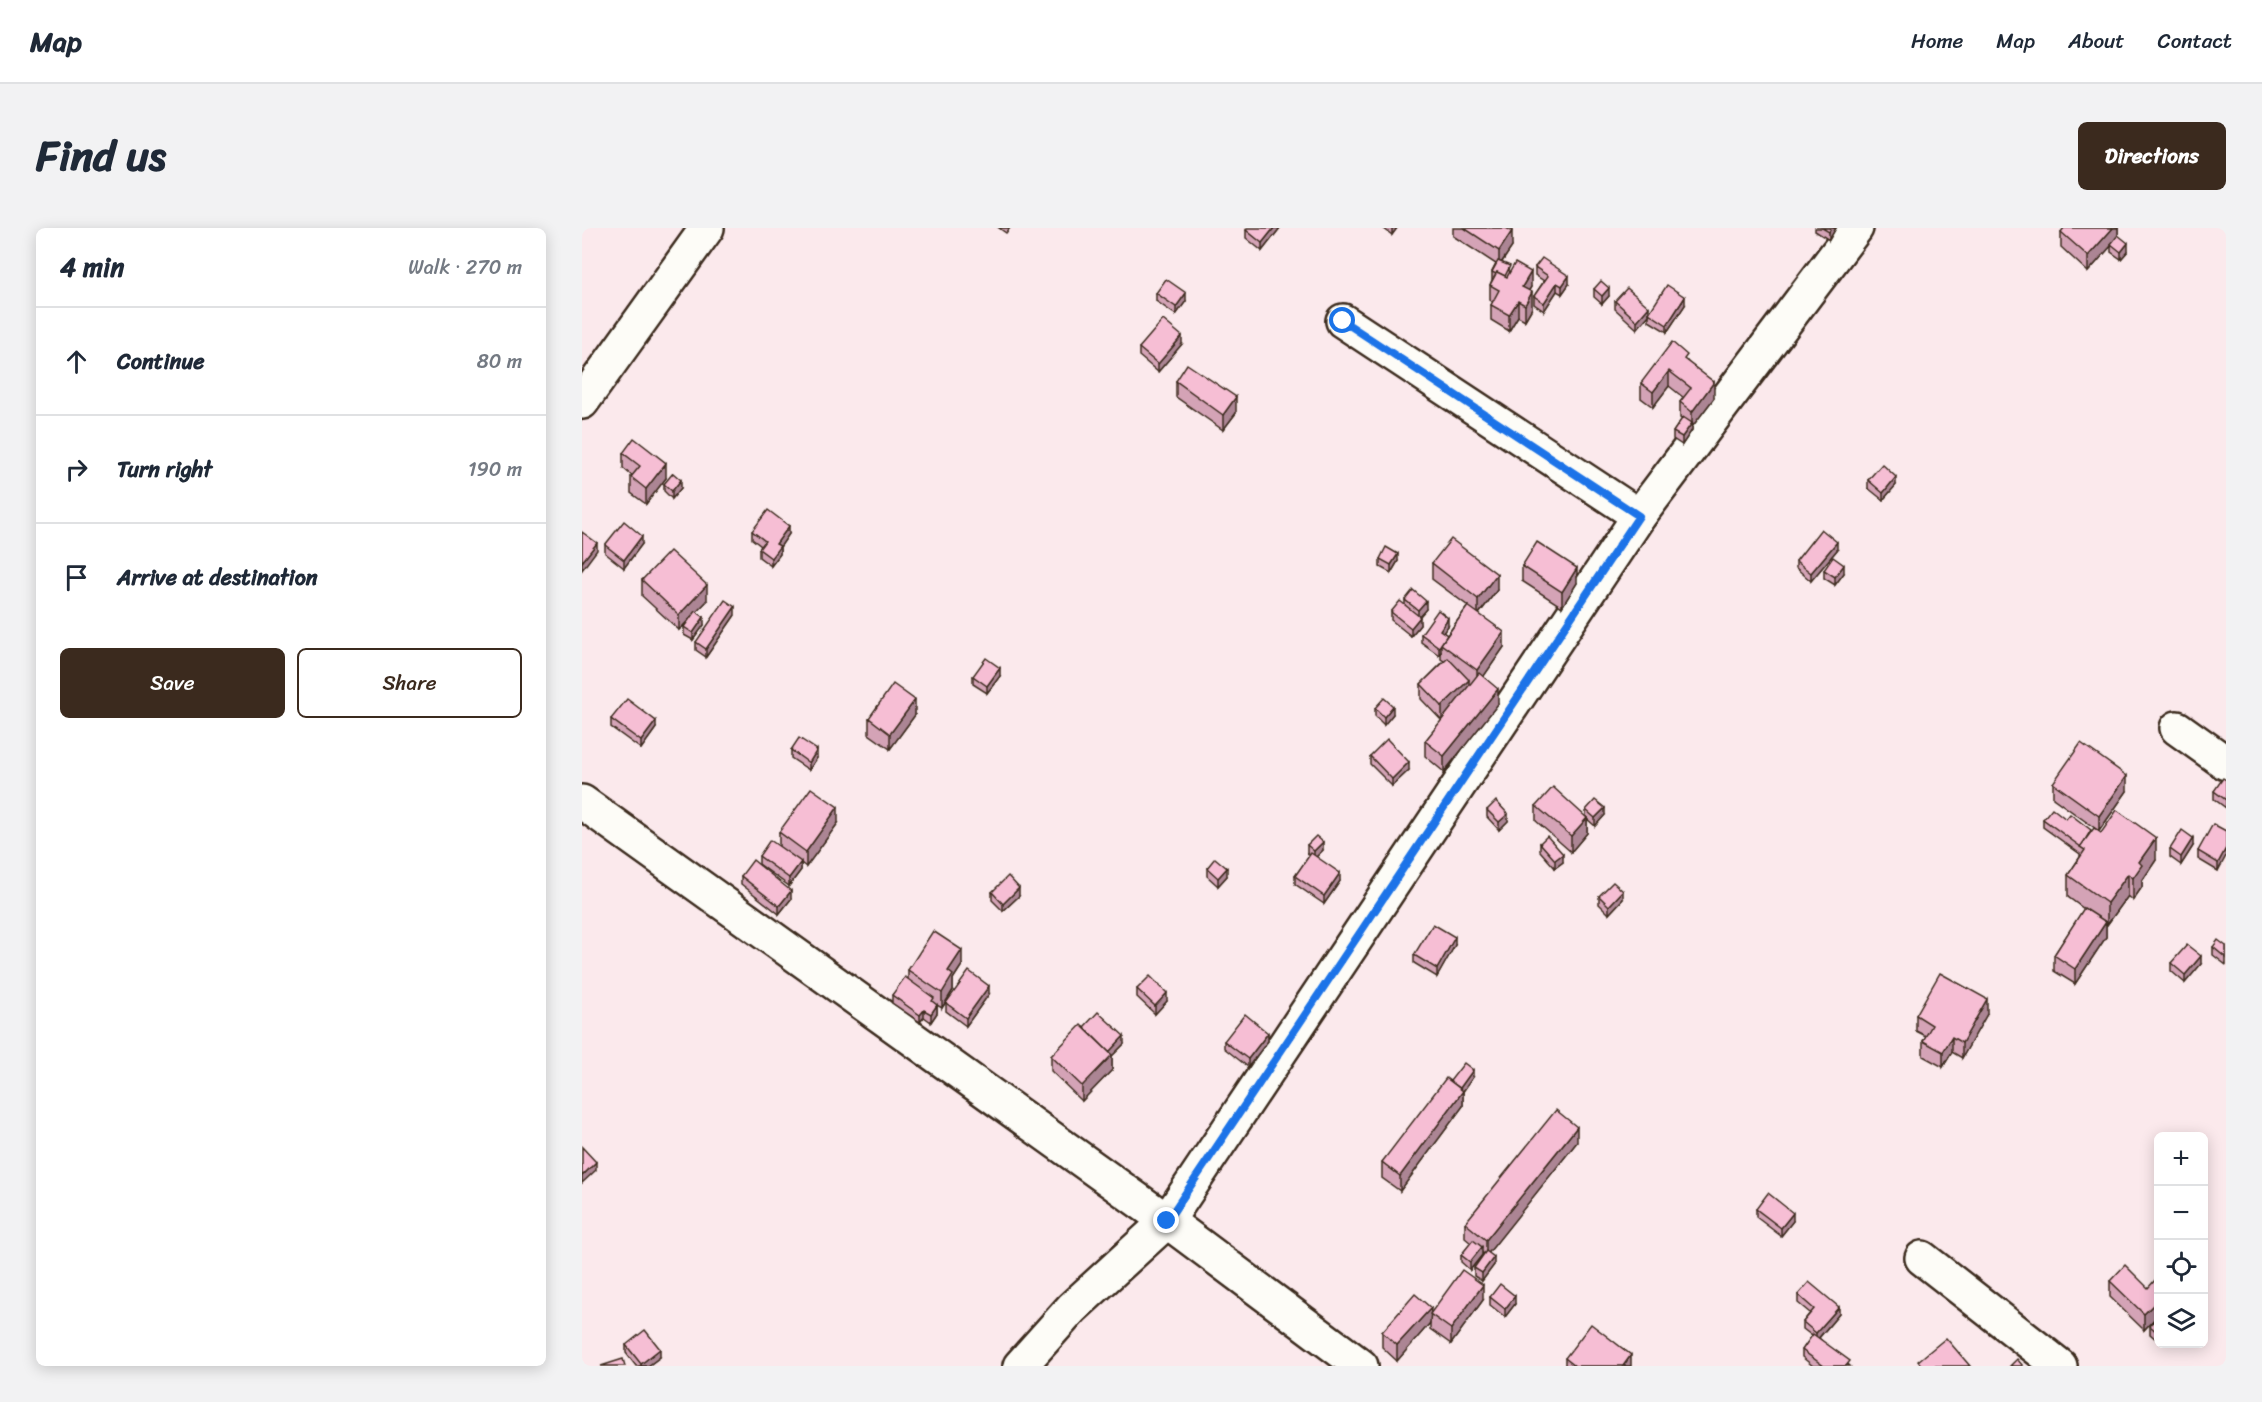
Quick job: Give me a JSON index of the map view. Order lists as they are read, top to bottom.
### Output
{
  "page": {
    "header": "Map",
    "nav": [
      "Home",
      "Map",
      "About",
      "Contact"
    ],
    "title": "Find us",
    "buttons": [
      "Directions",
      ["Save", "Share"]
    ],
    "heading": ["4 min", "Walk · 270 m"],
    "list": [
      ["Continue", "80 m"],
      ["Turn right", "190 m"],
      "Arrive at destination"
    ],
    "map_buttons": ["+", "−"]
  }
}
